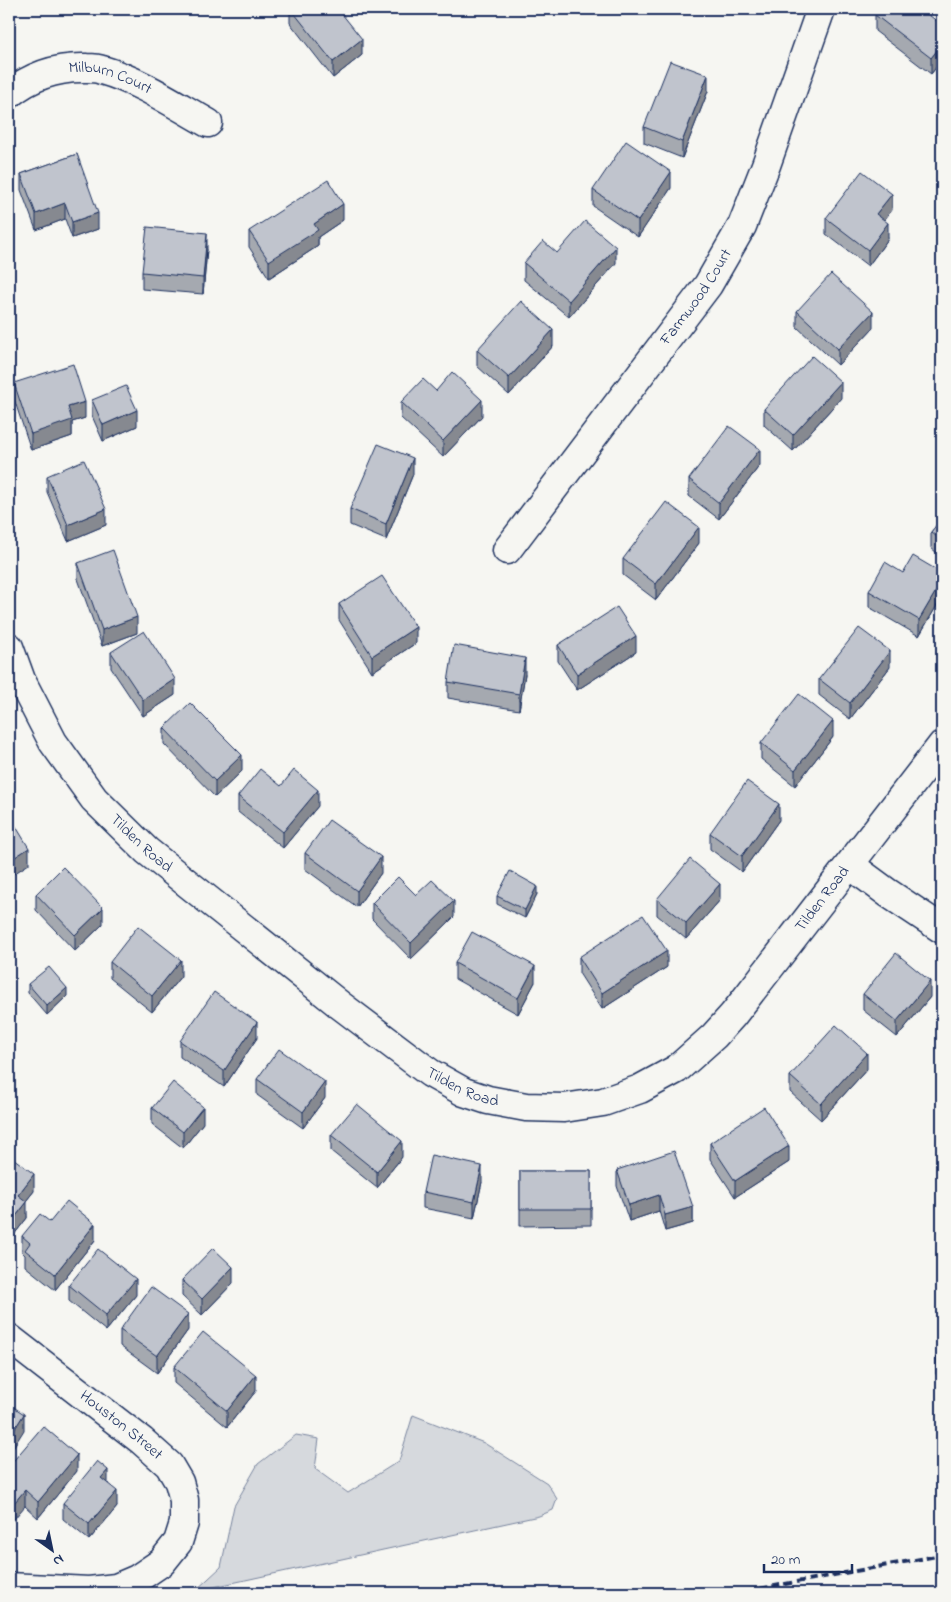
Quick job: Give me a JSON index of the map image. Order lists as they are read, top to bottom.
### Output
{
  "streets": {
    "street": [
      "Milburn Court",
      "Farmwood Court",
      "Tilden Road",
      "Houston Street"
    ]
  },
  "scale_bar": "20 m",
  "north": "bottom right"
}
